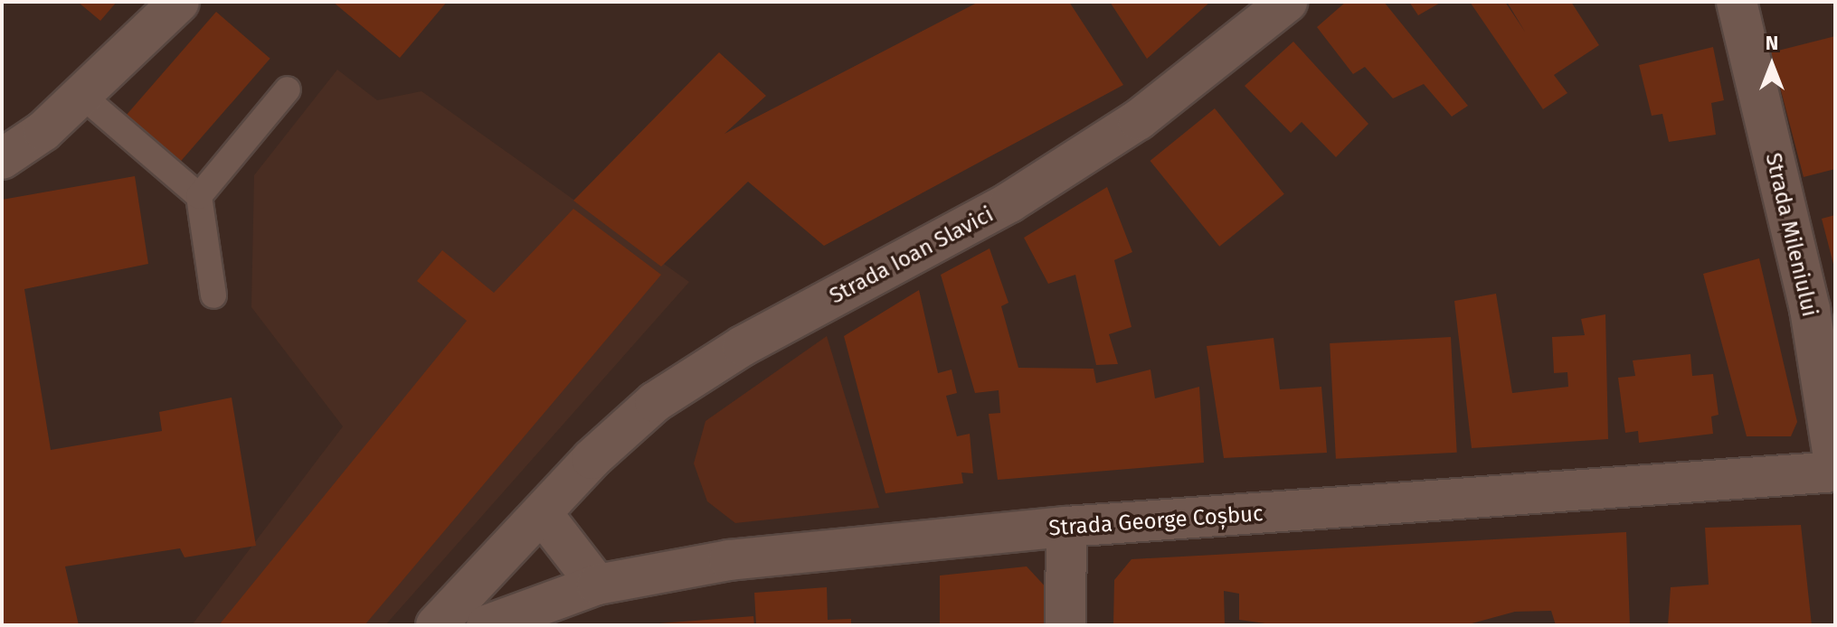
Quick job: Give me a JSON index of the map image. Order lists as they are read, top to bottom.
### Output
{
  "streets": {
    "street": ["Strada Mileniului", "Strada Ioan Slavici", "Strada George Coșbuc"]
  },
  "crossings": [
    ["Strada Mileniului", "Strada George Coșbuc"]
  ],
  "north": "top"
}
